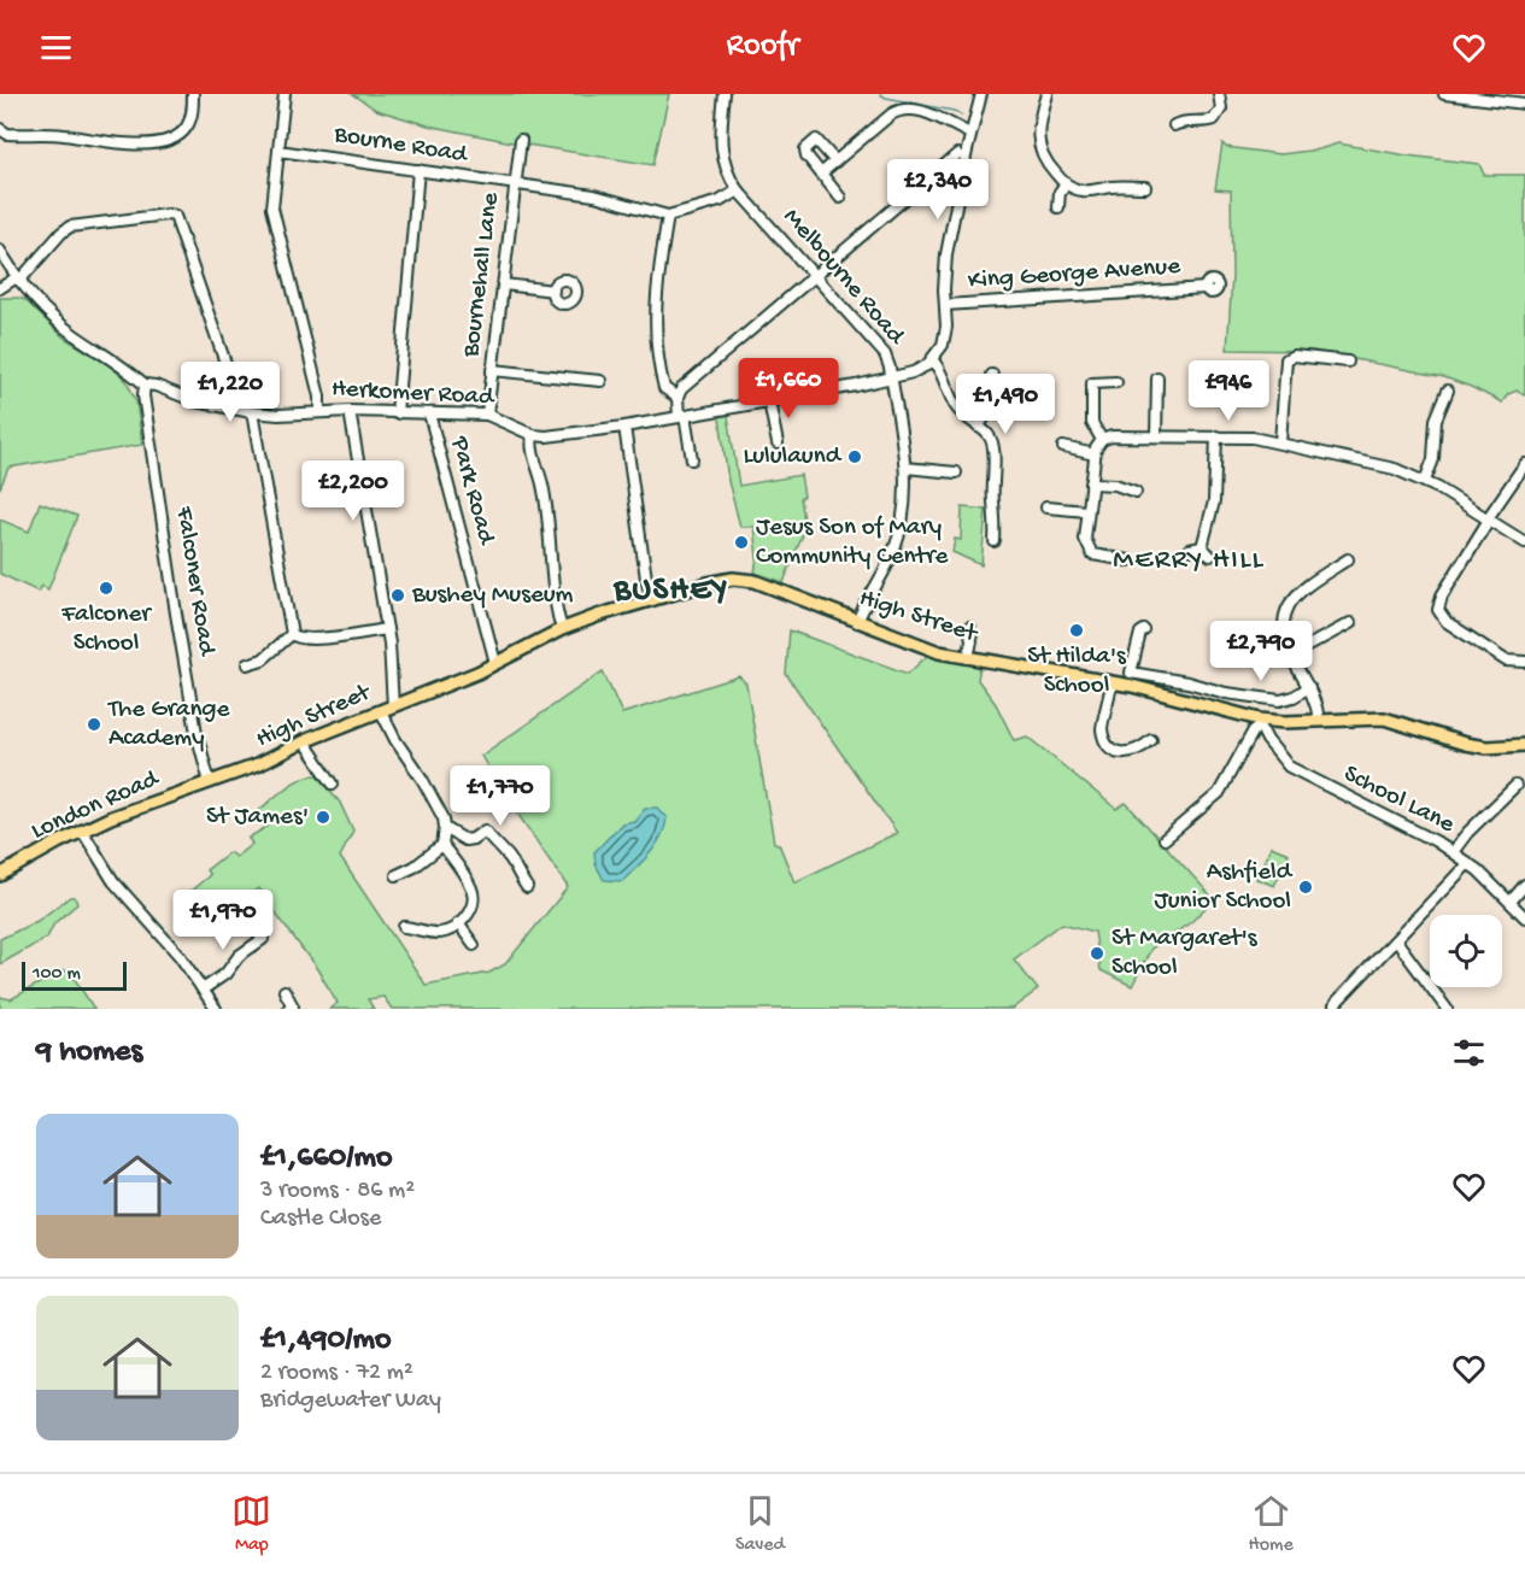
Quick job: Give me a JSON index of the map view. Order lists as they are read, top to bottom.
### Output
{
  "streets": {
    "main road": ["High Street", "London Road"],
    "street": [
      "Bourne Road",
      "Bournehall Lane",
      "King George Avenue",
      "Melbourne Road",
      "Herkomer Road",
      "Park Road",
      "Falconer Road",
      "School Lane"
    ]
  },
  "crossings": [
    ["Bourne Road", "Bournehall Lane"],
    ["Bournehall Lane", "Herkomer Road"],
    ["Melbourne Road", "Herkomer Road"],
    ["Melbourne Road", "High Street"],
    ["Herkomer Road", "Park Road"],
    ["Herkomer Road", "Falconer Road"],
    ["Park Road", "High Street"],
    ["Falconer Road", "High Street"],
    ["Falconer Road", "London Road"],
    ["High Street", "School Lane"],
    ["High Street", "London Road"]
  ],
  "districts": ["MERRY HILL", "BUSHEY"],
  "places": [
    "Lululaund",
    "Jesus Son of Mary Community Centre",
    "Falconer School",
    "Bushey Museum",
    "St Hilda's School",
    "The Grange Academy",
    "St James'",
    "Ashfield Junior School",
    "St Margaret's School"
  ],
  "scale_bar": "100 m",
  "page": {
    "header": "Roofr",
    "price": [
      "£2,340",
      "£1,660",
      "£946",
      "£1,220",
      "£1,490",
      "£2,200",
      "£2,790",
      "£1,770",
      "£1,970"
    ],
    "scale": "100 m",
    "heading": "9 homes",
    "list": [
      {
        "name": "£1,660/mo",
        "note": "3 rooms · 86 m² · Castle Close"
      },
      {
        "name": "£1,490/mo",
        "note": "2 rooms · 72 m² · Bridgewater Way"
      }
    ],
    "tabs": ["Map", "Saved", "Home"]
  }
}
